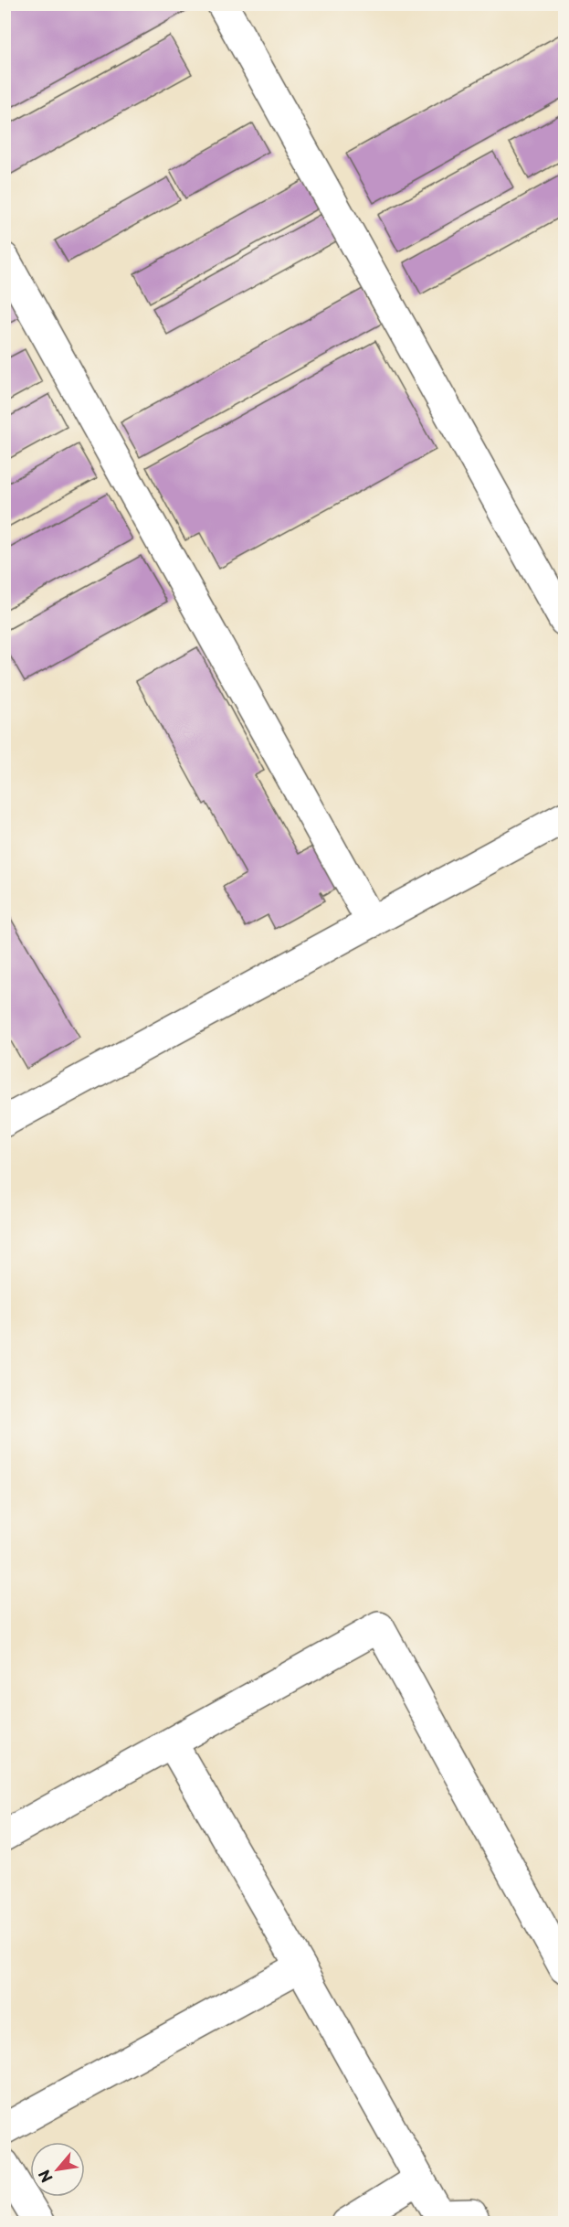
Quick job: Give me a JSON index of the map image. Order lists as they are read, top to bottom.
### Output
{
  "north": "bottom left"
}
